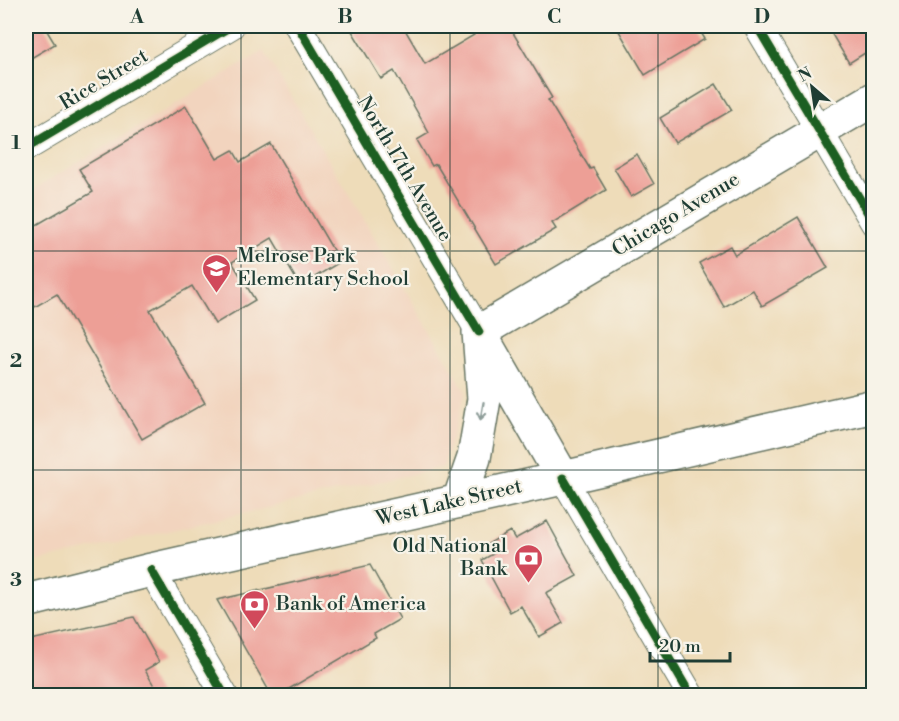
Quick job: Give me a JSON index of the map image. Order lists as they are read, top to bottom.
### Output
{
  "streets": {
    "main road": ["North 17th Avenue", "Chicago Avenue", "West Lake Street"],
    "street": ["Rice Street"]
  },
  "crossings": [
    ["North 17th Avenue", "Chicago Avenue"],
    ["North 17th Avenue", "West Lake Street"]
  ],
  "places": {
    "school or university": ["Melrose Park Elementary School"],
    "bank": ["Old National Bank", "Bank of America"]
  },
  "scale_bar": "20 m",
  "north": "top left",
  "grid": {
    "columns": [
      "A",
      "B",
      "C",
      "D"
    ],
    "rows": ["1", "2", "3"]
  }
}
